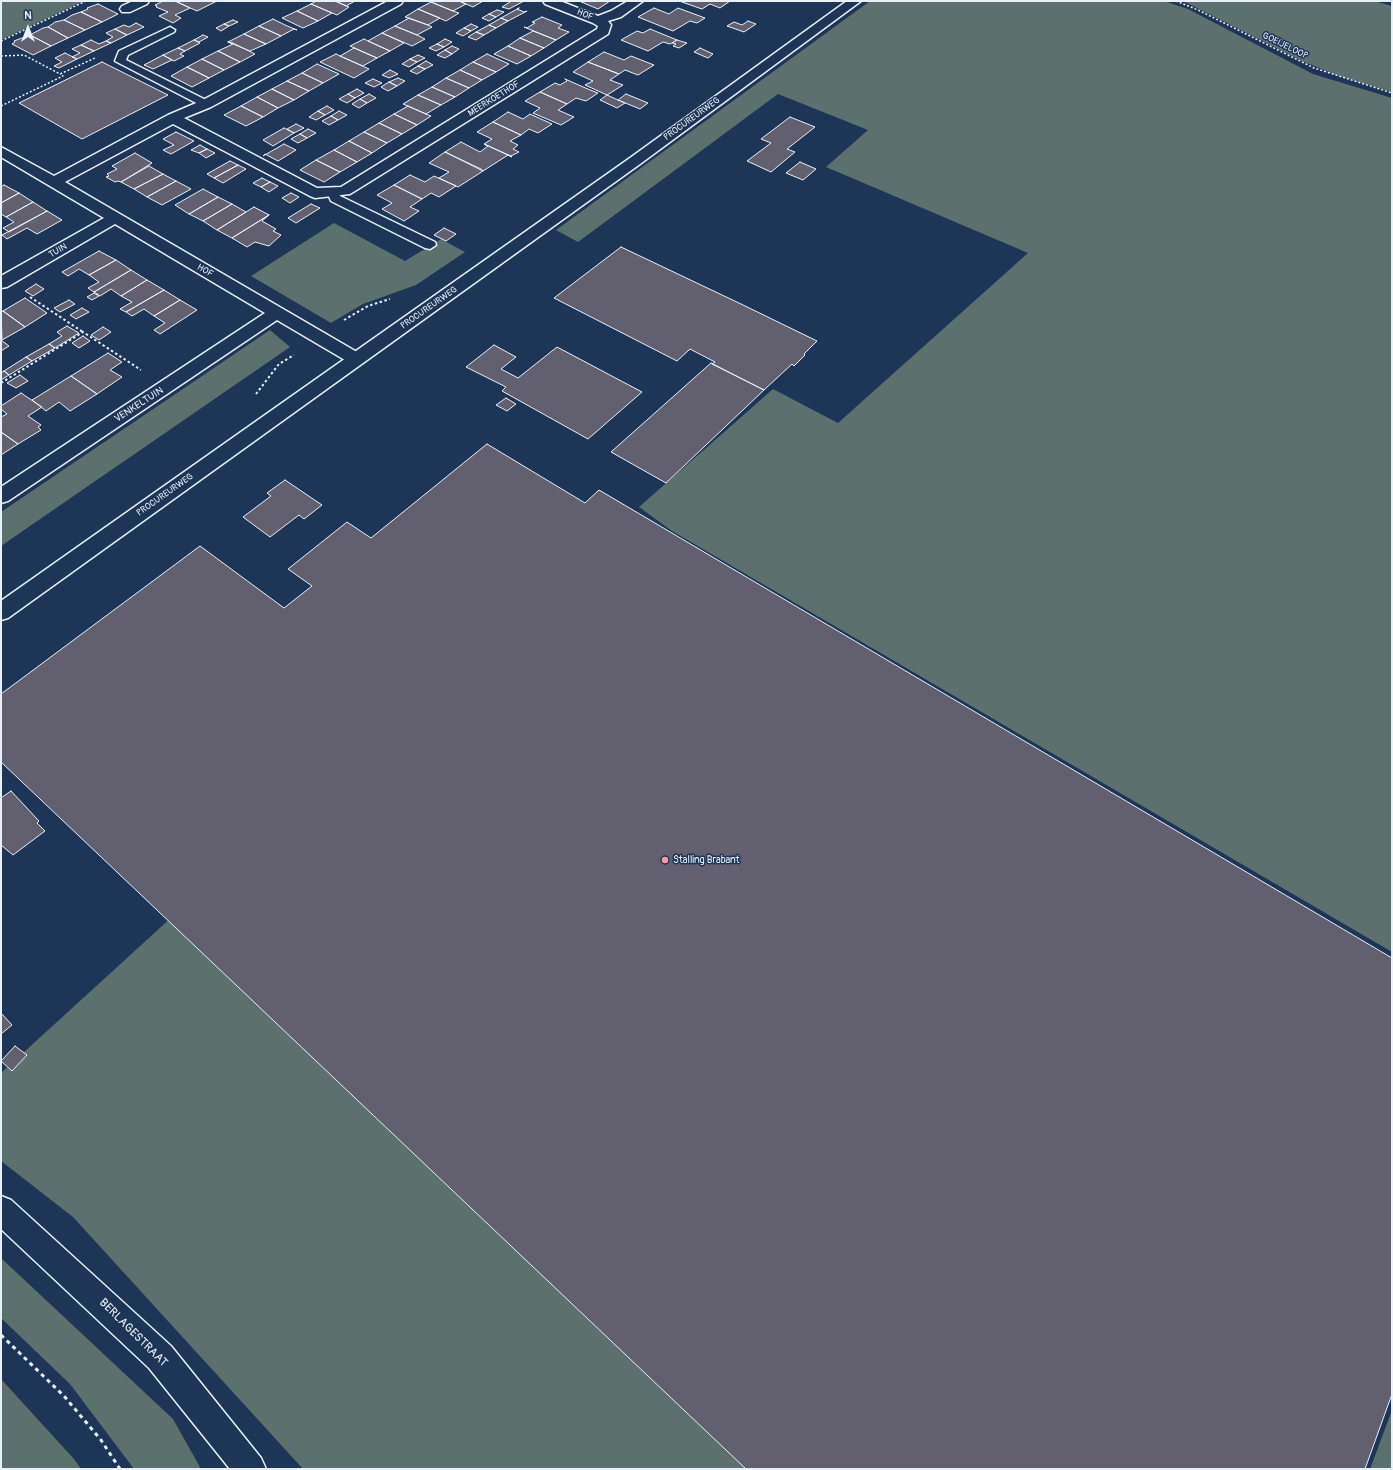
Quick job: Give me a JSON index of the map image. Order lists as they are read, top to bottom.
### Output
{
  "streets": {
    "street": [
      "HOF",
      "MEERKOETHOF",
      "PROCUREURWEG",
      "TUIN",
      "VENKELTUIN",
      "BERLAGESTRAAT"
    ],
    "path": ["GOEIJELOOP"]
  },
  "crossings": [
    ["HOF", "MEERKOETHOF"],
    ["HOF", "PROCUREURWEG"],
    ["HOF", "TUIN"],
    ["HOF", "VENKELTUIN"]
  ],
  "places": ["Stalling Brabant"],
  "north": "top"
}
